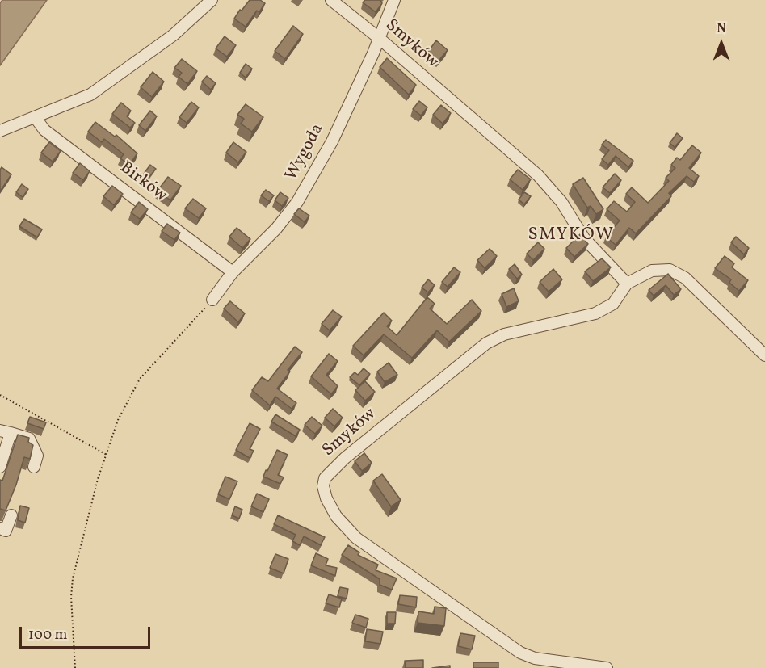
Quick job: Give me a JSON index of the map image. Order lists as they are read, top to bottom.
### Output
{
  "streets": {
    "street": ["Smyków", "Wygoda", "Birków"]
  },
  "crossings": [
    ["Smyków", "Wygoda"],
    ["Wygoda", "Birków"]
  ],
  "districts": ["SMYKÓW"],
  "scale_bar": "100 m",
  "north": "top"
}
